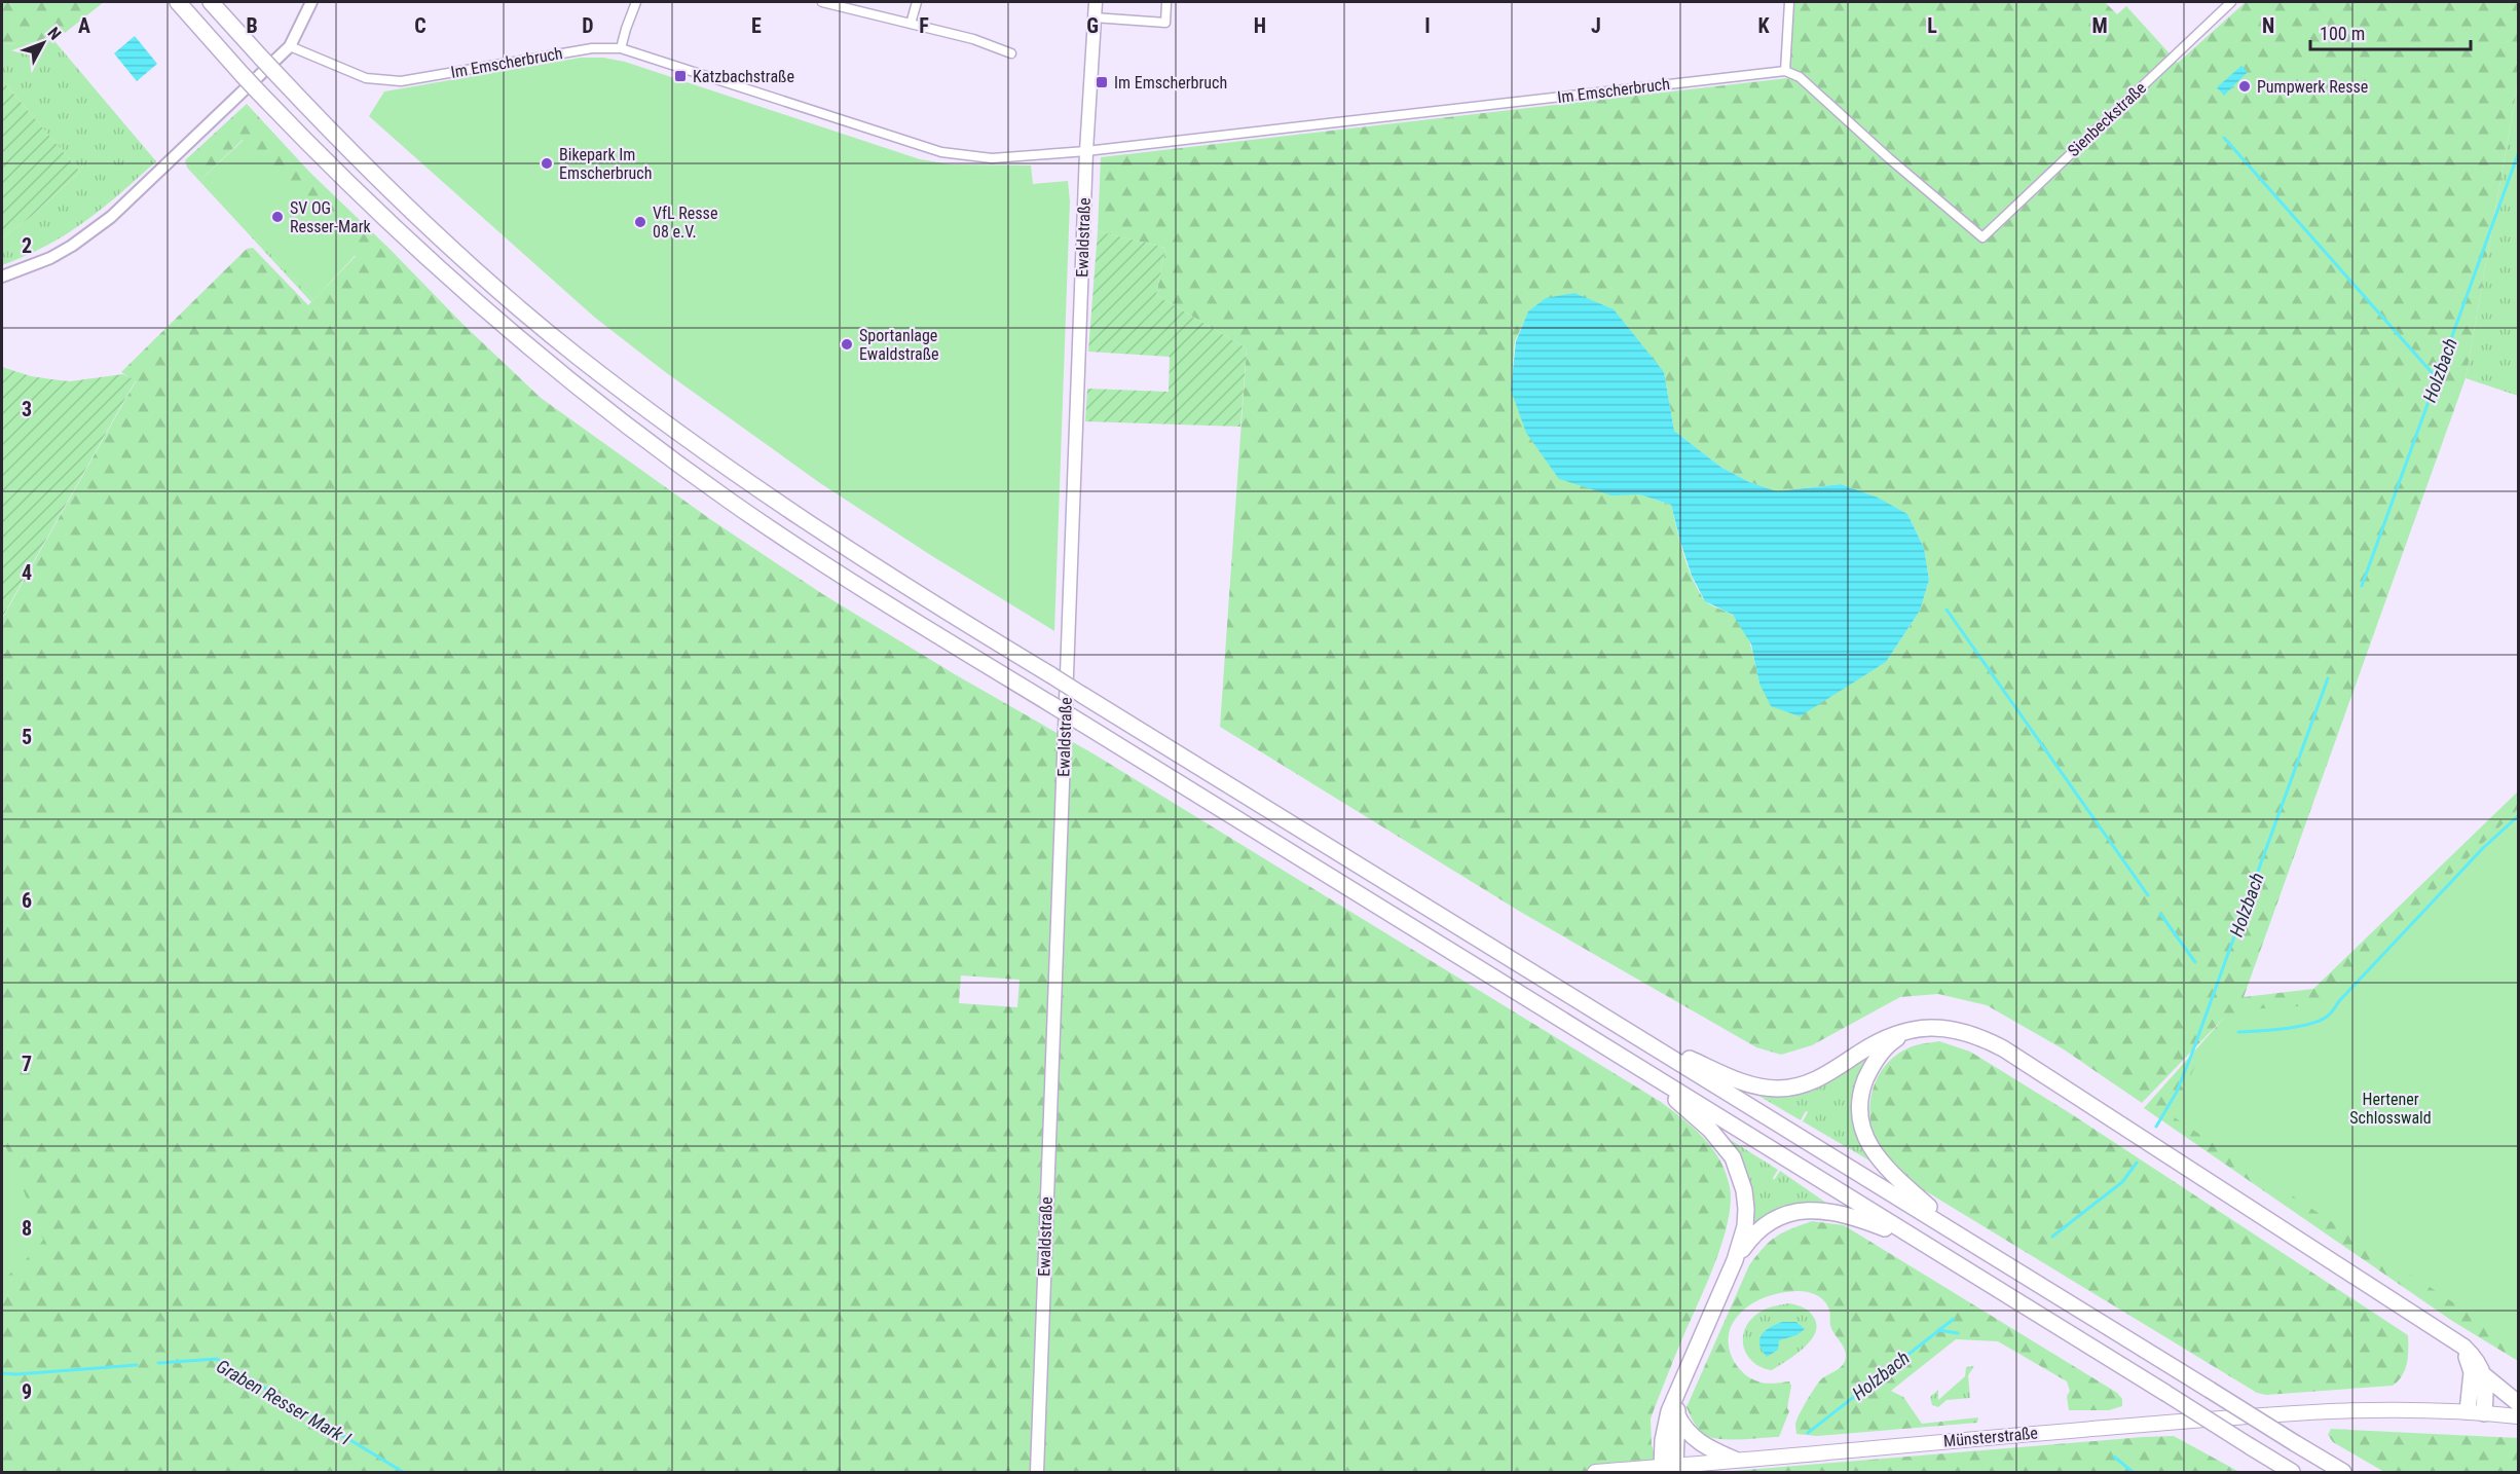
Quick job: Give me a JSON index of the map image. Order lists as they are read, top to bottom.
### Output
{
  "streets": {
    "main road": ["Ewaldstraße", "Münsterstraße"],
    "street": ["Im Emscherbruch", "Sienbeckstraße"]
  },
  "crossings": [
    ["Im Emscherbruch", "Sienbeckstraße"],
    ["Im Emscherbruch", "Ewaldstraße"]
  ],
  "water": ["Holzbach", "Graben Resser Mark I"],
  "parks": ["Hertener Schlosswald"],
  "places": {
    "transit": ["Katzbachstraße", "Im Emscherbruch"],
    "other": [
      "Pumpwerk Resse",
      "Bikepark Im Emscherbruch",
      "SV OG Resser-Mark",
      "VfL Resse 08 e.V.",
      "Sportanlage Ewaldstraße"
    ]
  },
  "scale_bar": "100 m",
  "north": "top right",
  "grid": {
    "columns": [
      "A",
      "B",
      "C",
      "D",
      "E",
      "F",
      "G",
      "H",
      "I",
      "J",
      "K",
      "L",
      "M",
      "N"
    ],
    "rows": [
      "2",
      "3",
      "4",
      "5",
      "6",
      "7",
      "8",
      "9"
    ]
  }
}
